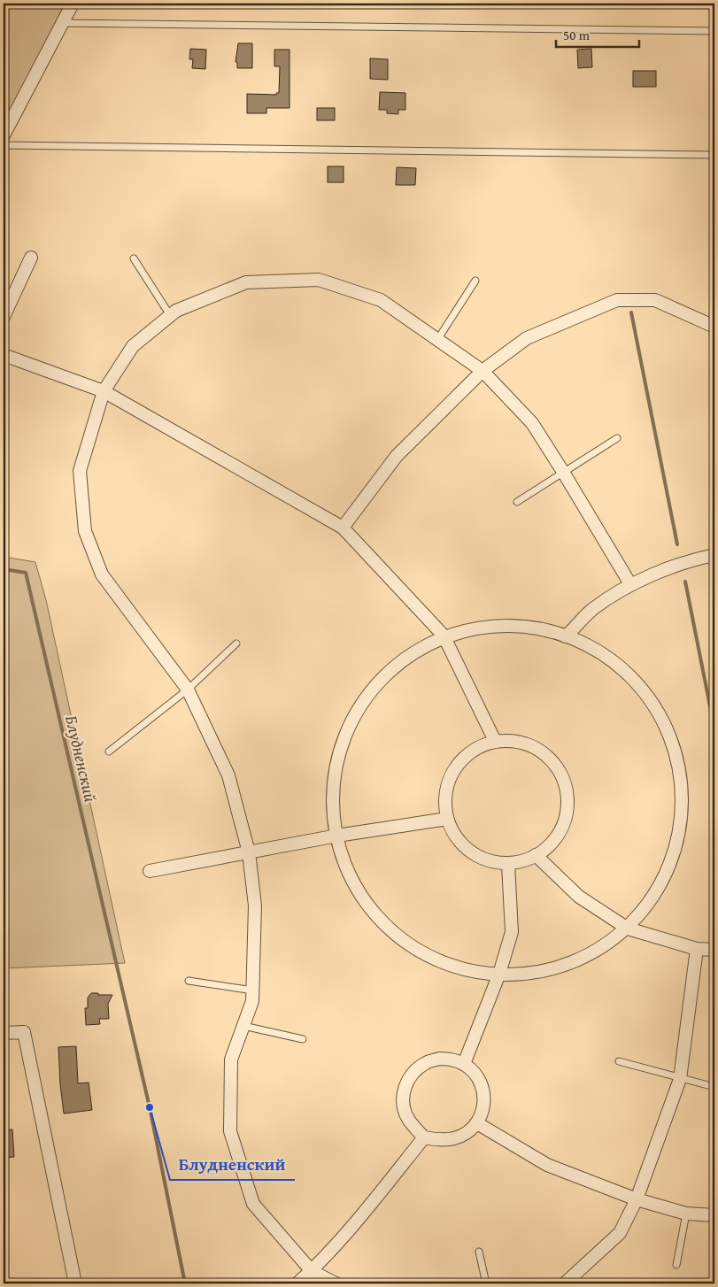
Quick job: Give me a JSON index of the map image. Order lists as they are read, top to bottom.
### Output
{
  "water": ["Блудненский"],
  "places": ["Блудненский"],
  "scale_bar": "50 m"
}
